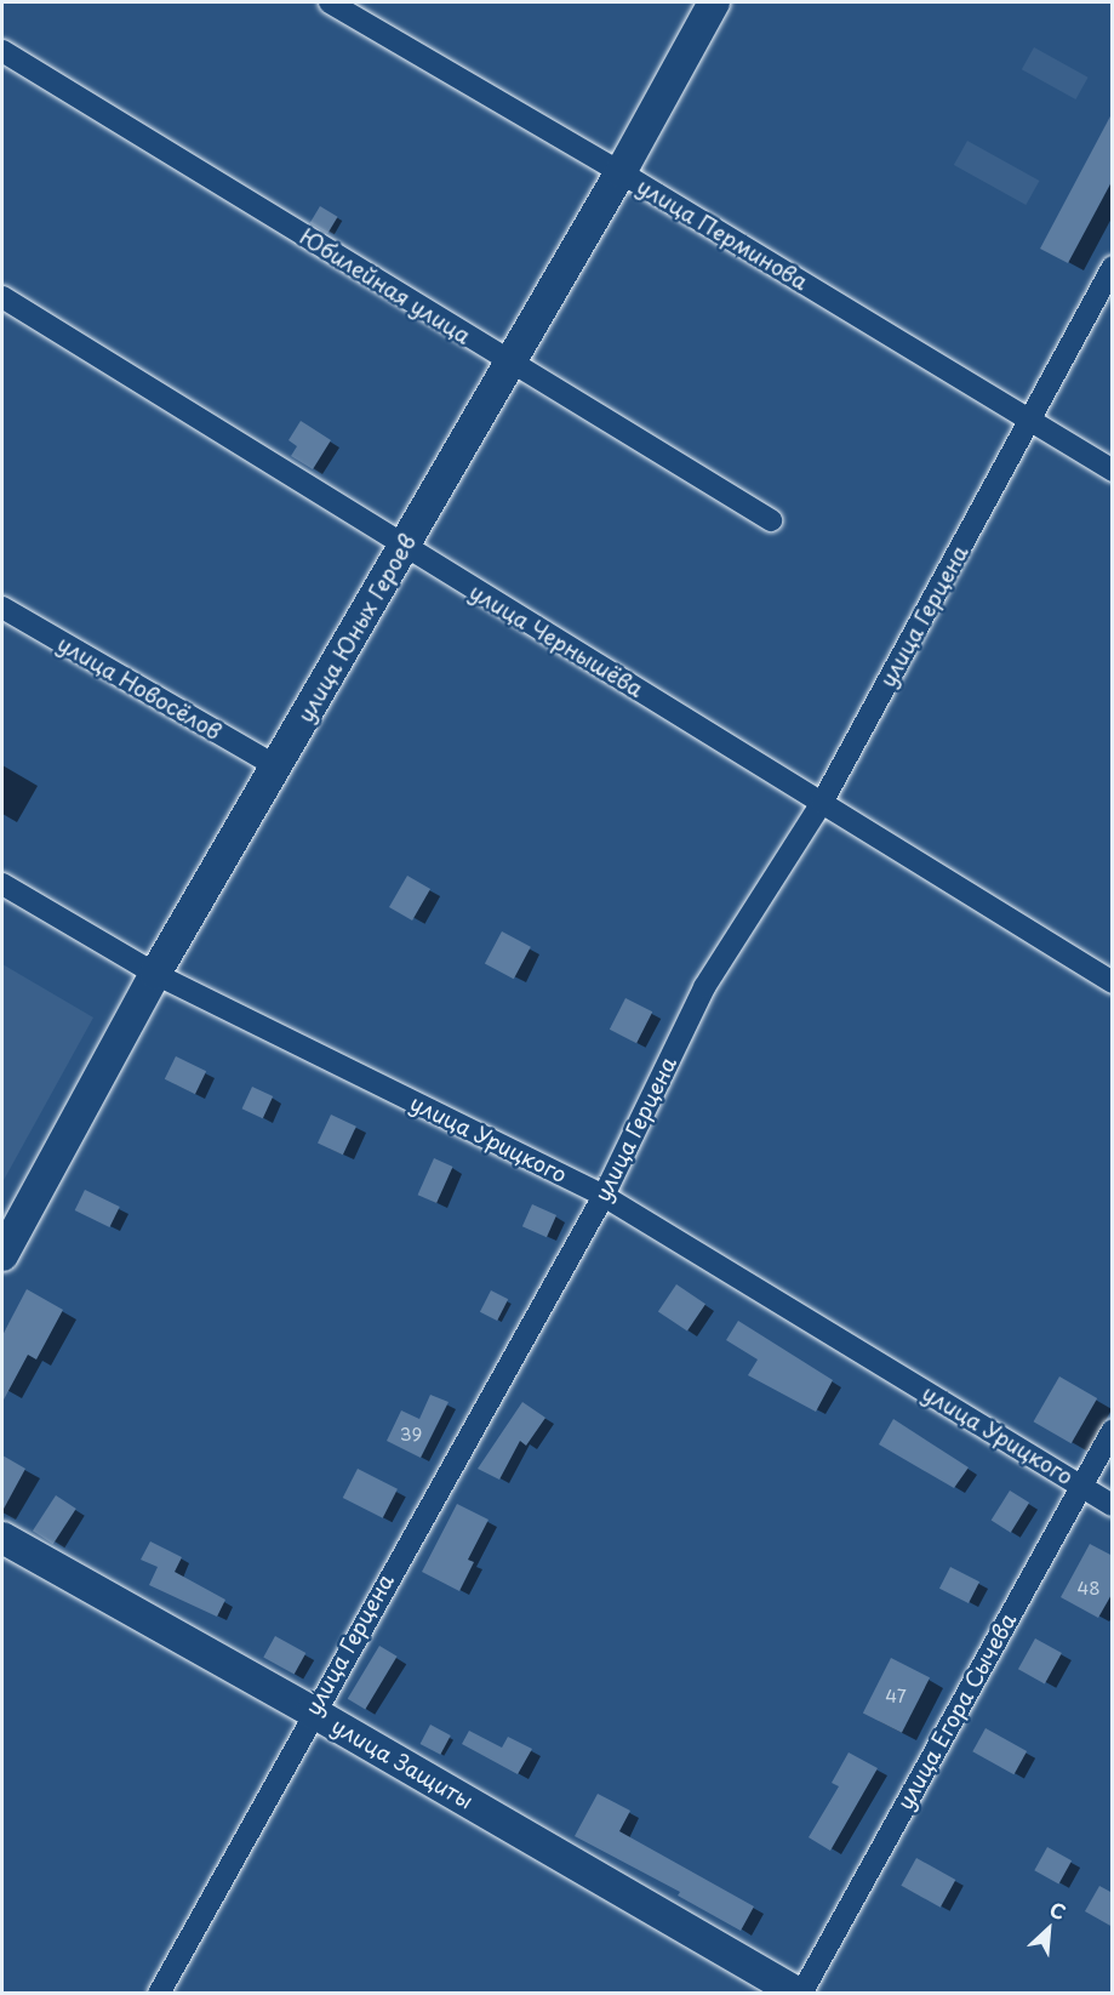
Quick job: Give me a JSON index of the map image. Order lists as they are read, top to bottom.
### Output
{
  "streets": {
    "street": [
      "улица Перминова",
      "Юбилейная улица",
      "улица Герцена",
      "улица Юных Героев",
      "улица Чернышёва",
      "улица Новосёлов",
      "улица Урицкого",
      "улица Егора Сычева",
      "улица Защиты"
    ]
  },
  "crossings": [
    ["улица Перминова", "улица Герцена"],
    ["улица Перминова", "улица Юных Героев"],
    ["Юбилейная улица", "улица Юных Героев"],
    ["улица Герцена", "улица Чернышёва"],
    ["улица Герцена", "улица Урицкого"],
    ["улица Герцена", "улица Защиты"],
    ["улица Юных Героев", "улица Чернышёва"],
    ["улица Юных Героев", "улица Новосёлов"],
    ["улица Юных Героев", "улица Урицкого"],
    ["улица Урицкого", "улица Егора Сычева"],
    ["улица Егора Сычева", "улица Защиты"]
  ],
  "house_numbers": ["39", "48", "47"],
  "north": "top right"
}
